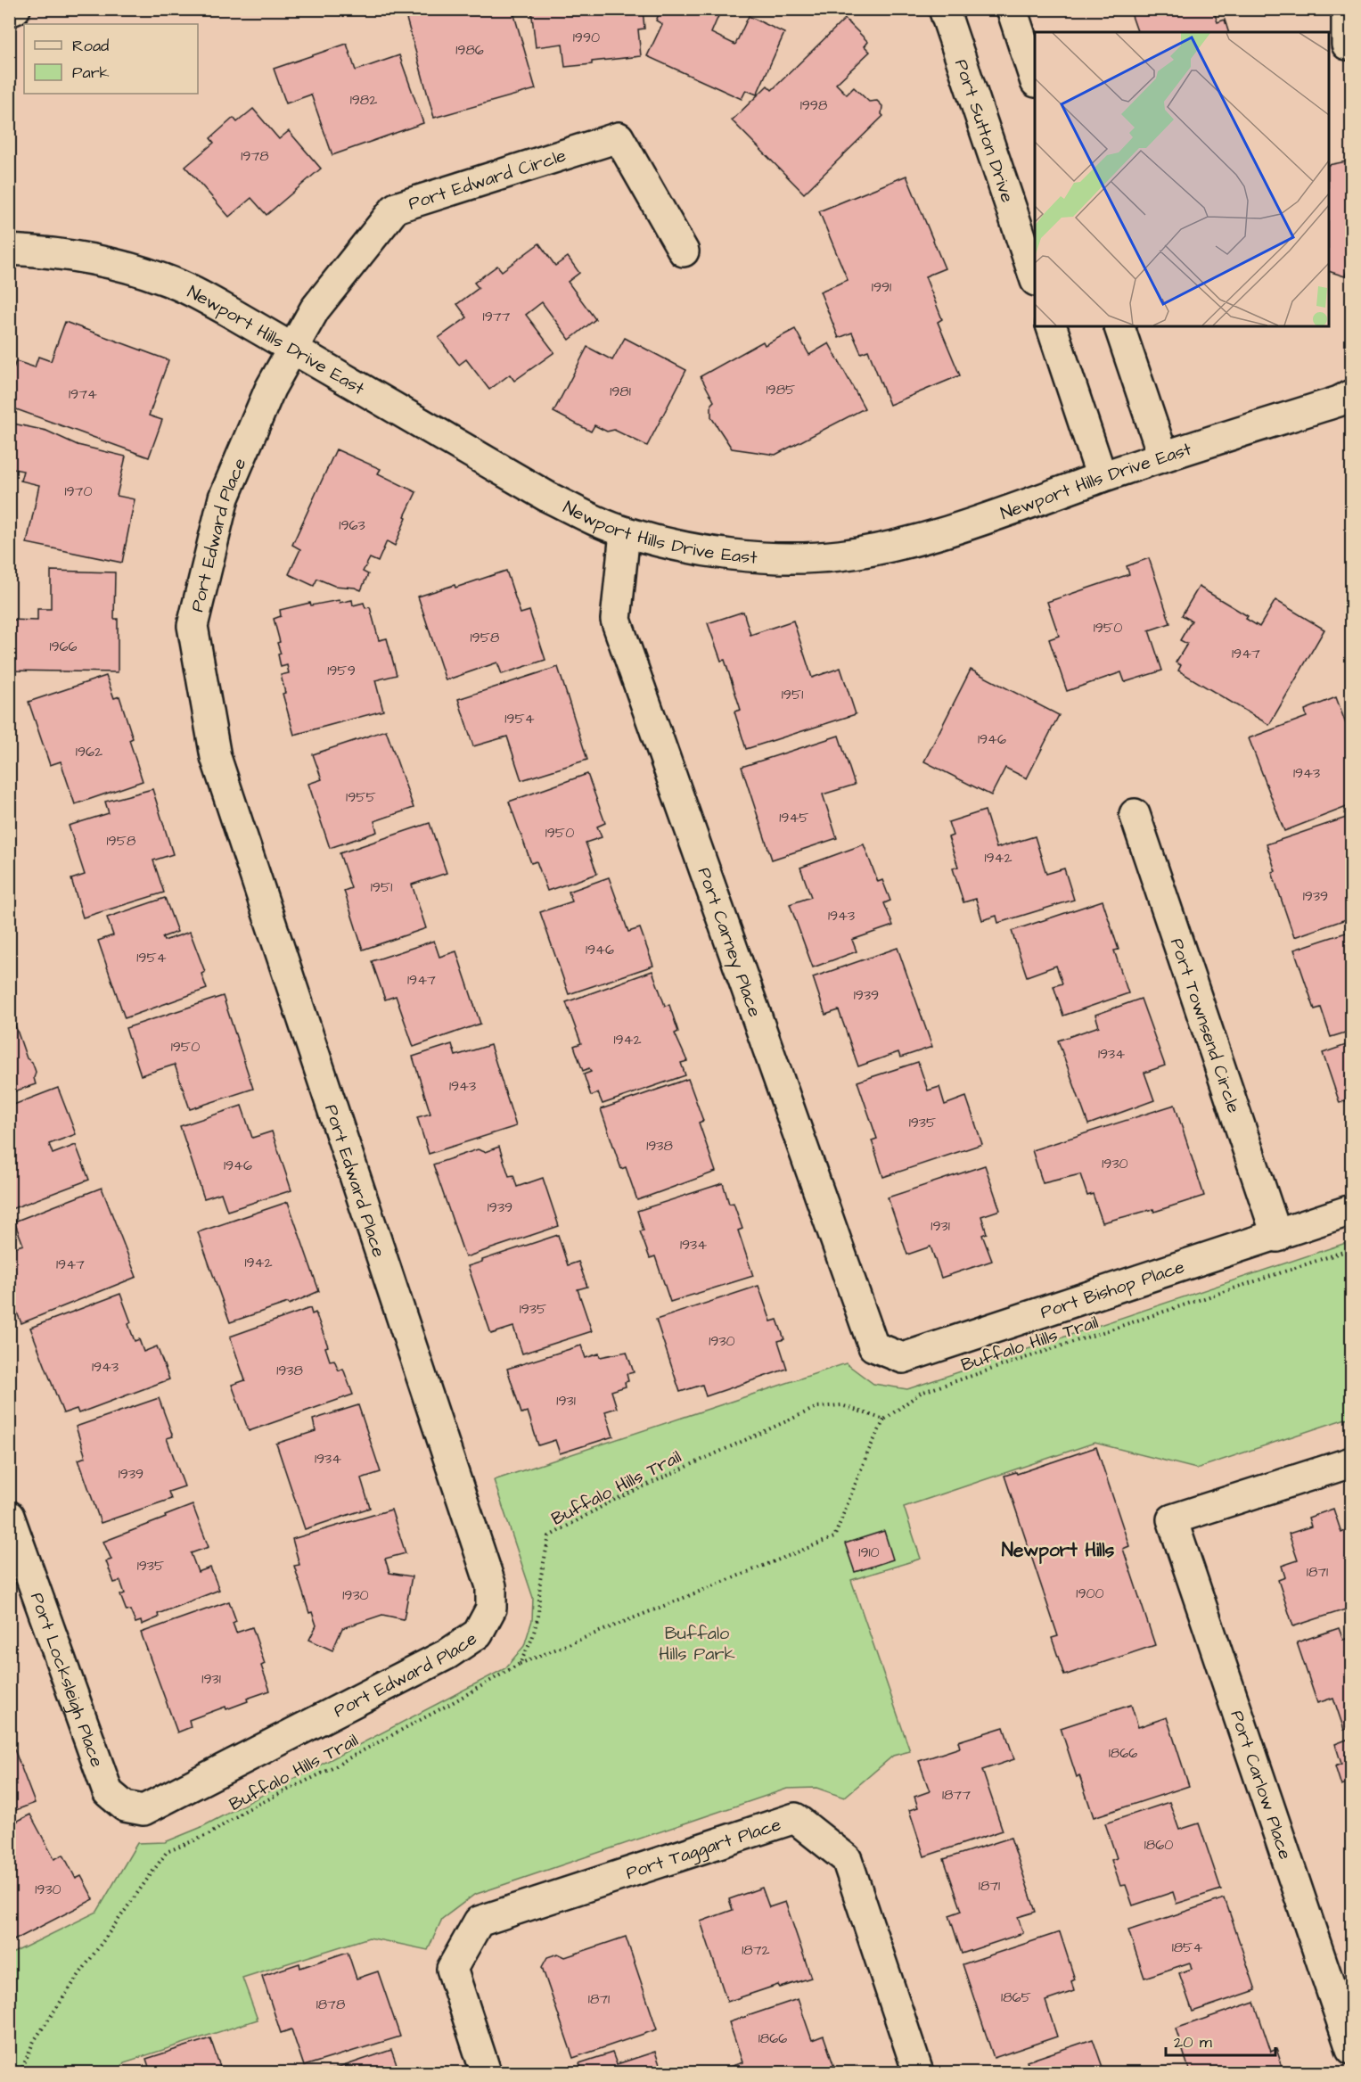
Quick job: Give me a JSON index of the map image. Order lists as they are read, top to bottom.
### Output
{
  "streets": {
    "street": [
      "Port Sutton Drive",
      "Port Edward Circle",
      "Newport Hills Drive East",
      "Port Edward Place",
      "Port Carney Place",
      "Port Townsend Circle",
      "Port Bishop Place",
      "Port Locksleigh Place",
      "Port Carlow Place",
      "Port Taggart Place"
    ],
    "path": ["Buffalo Hills Trail"]
  },
  "crossings": [
    ["Port Edward Circle", "Newport Hills Drive East"],
    ["Port Edward Circle", "Port Edward Place"],
    ["Newport Hills Drive East", "Port Edward Place"],
    ["Newport Hills Drive East", "Port Carney Place"],
    ["Port Edward Place", "Port Locksleigh Place"],
    ["Port Carney Place", "Port Bishop Place"],
    ["Port Townsend Circle", "Port Bishop Place"]
  ],
  "districts": ["Newport Hills"],
  "parks": ["Buffalo Hills Park"],
  "house_numbers": [
    "1990",
    "1986",
    "1982",
    "1998",
    "1978",
    "1991",
    "1977",
    "1985",
    "1981",
    "1974",
    "1970",
    "1963",
    "1950",
    "1958",
    "1966",
    "1947",
    "1959",
    "1951",
    "1954",
    "1946",
    "1962",
    "1943",
    "1955",
    "1945",
    "1950",
    "1958",
    "1942",
    "1951",
    "1939",
    "1943",
    "1946",
    "1954",
    "1947",
    "1939",
    "1942",
    "1950",
    "1934",
    "1943",
    "1935",
    "1938",
    "1930",
    "1946",
    "1939",
    "1931",
    "1934",
    "1942",
    "1947",
    "1935",
    "1930",
    "1943",
    "1938",
    "1931",
    "1934",
    "1939",
    "1910",
    "1935",
    "1871",
    "1900",
    "1930",
    "1931",
    "1866",
    "1877",
    "1860",
    "1871",
    "1930",
    "1854",
    "1872",
    "1865",
    "1871",
    "1878",
    "1866"
  ],
  "legend": ["Road", "Park"],
  "scale_bar": "20 m"
}
